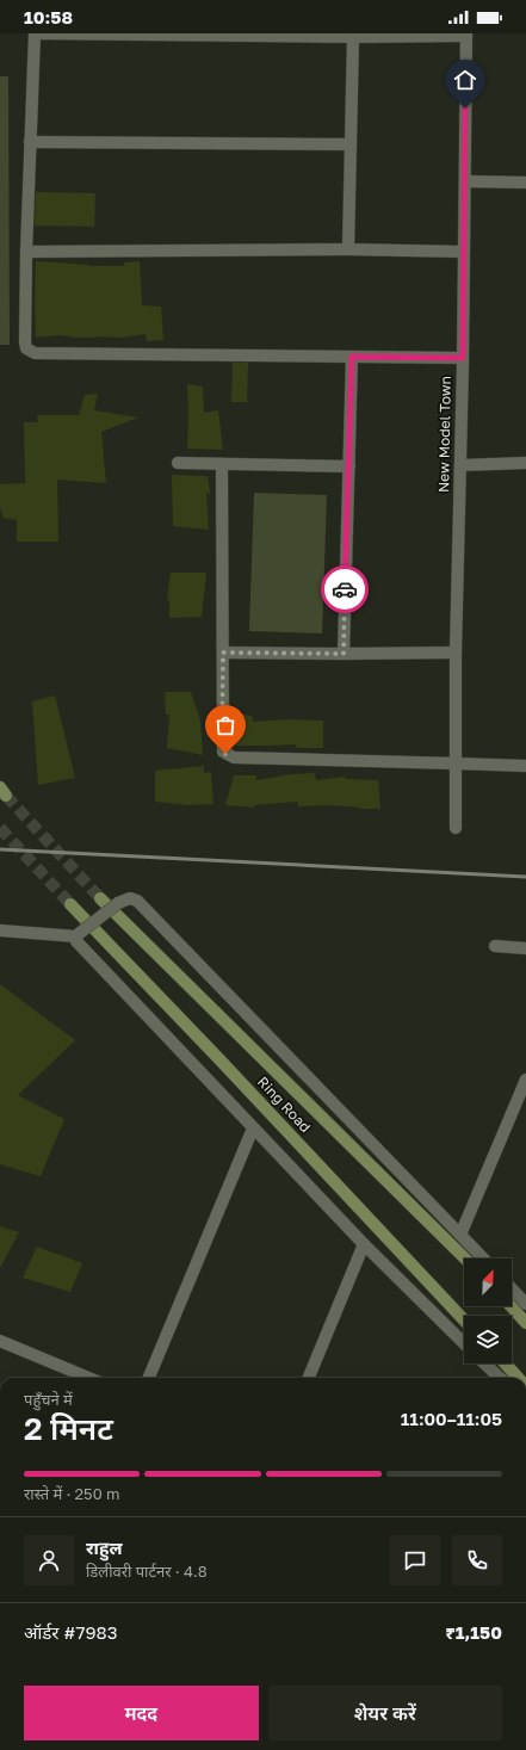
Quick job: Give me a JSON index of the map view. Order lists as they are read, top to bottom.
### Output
{
  "streets": {
    "street": ["New Model Town", "Ring Road"]
  },
  "north": "top right",
  "page": {
    "status": "10:58",
    "heading": ["2 मिनट", "पहुँचने में", "11:00–11:05"],
    "panel": [
      "राहुल",
      "डिलीवरी पार्टनर · 4.8",
      "ऑर्डर #7983",
      "₹1,150"
    ],
    "bar": "रास्ते में · 250 m",
    "buttons": ["मदद", "शेयर करें"]
  }
}
